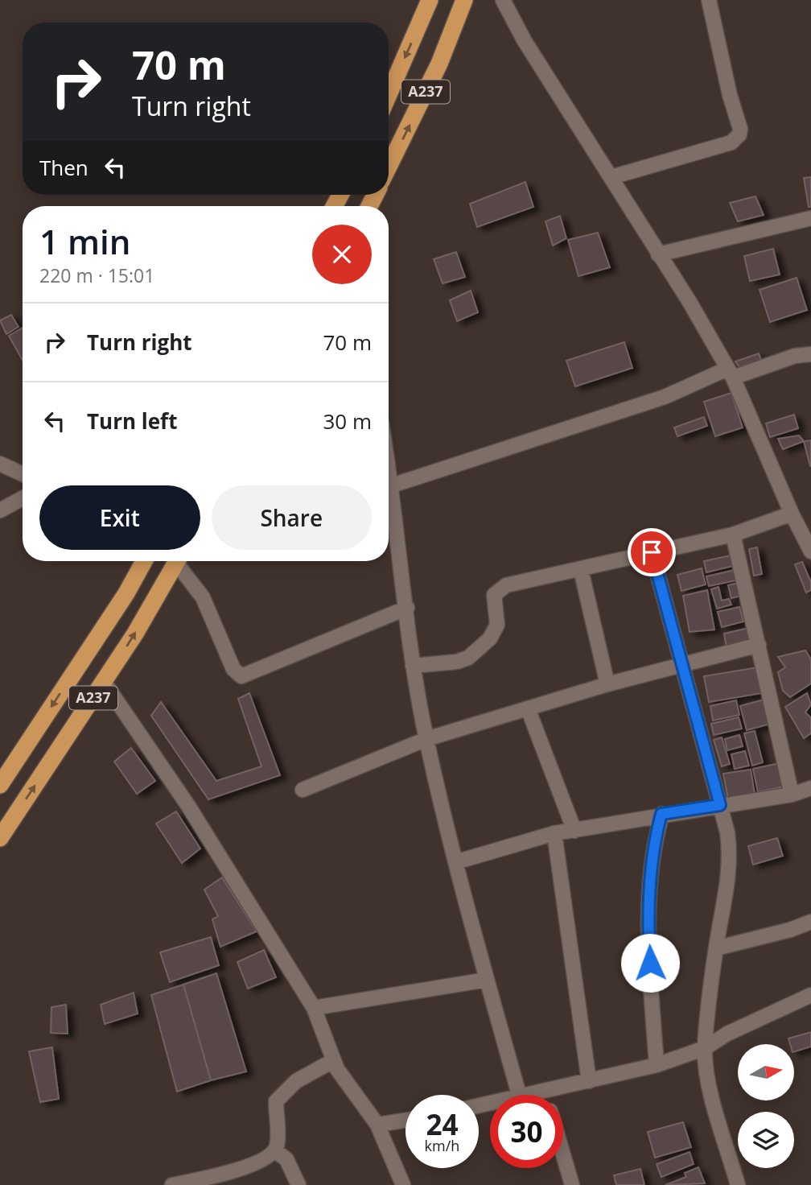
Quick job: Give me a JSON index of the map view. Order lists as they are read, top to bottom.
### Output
{
  "streets": {
    "highway": ["A237"]
  },
  "north": "right",
  "page": {
    "turn": ["70 m", "Turn right"],
    "then": "Then",
    "heading": ["1 min", "220 m · 15:01"],
    "list": [
      {
        "name": "Turn right",
        "value": "70 m"
      },
      {
        "name": "Turn left",
        "value": "30 m"
      }
    ],
    "buttons": ["Exit", "Share"],
    "speed": "24 km/h",
    "limit": "30"
  }
}
